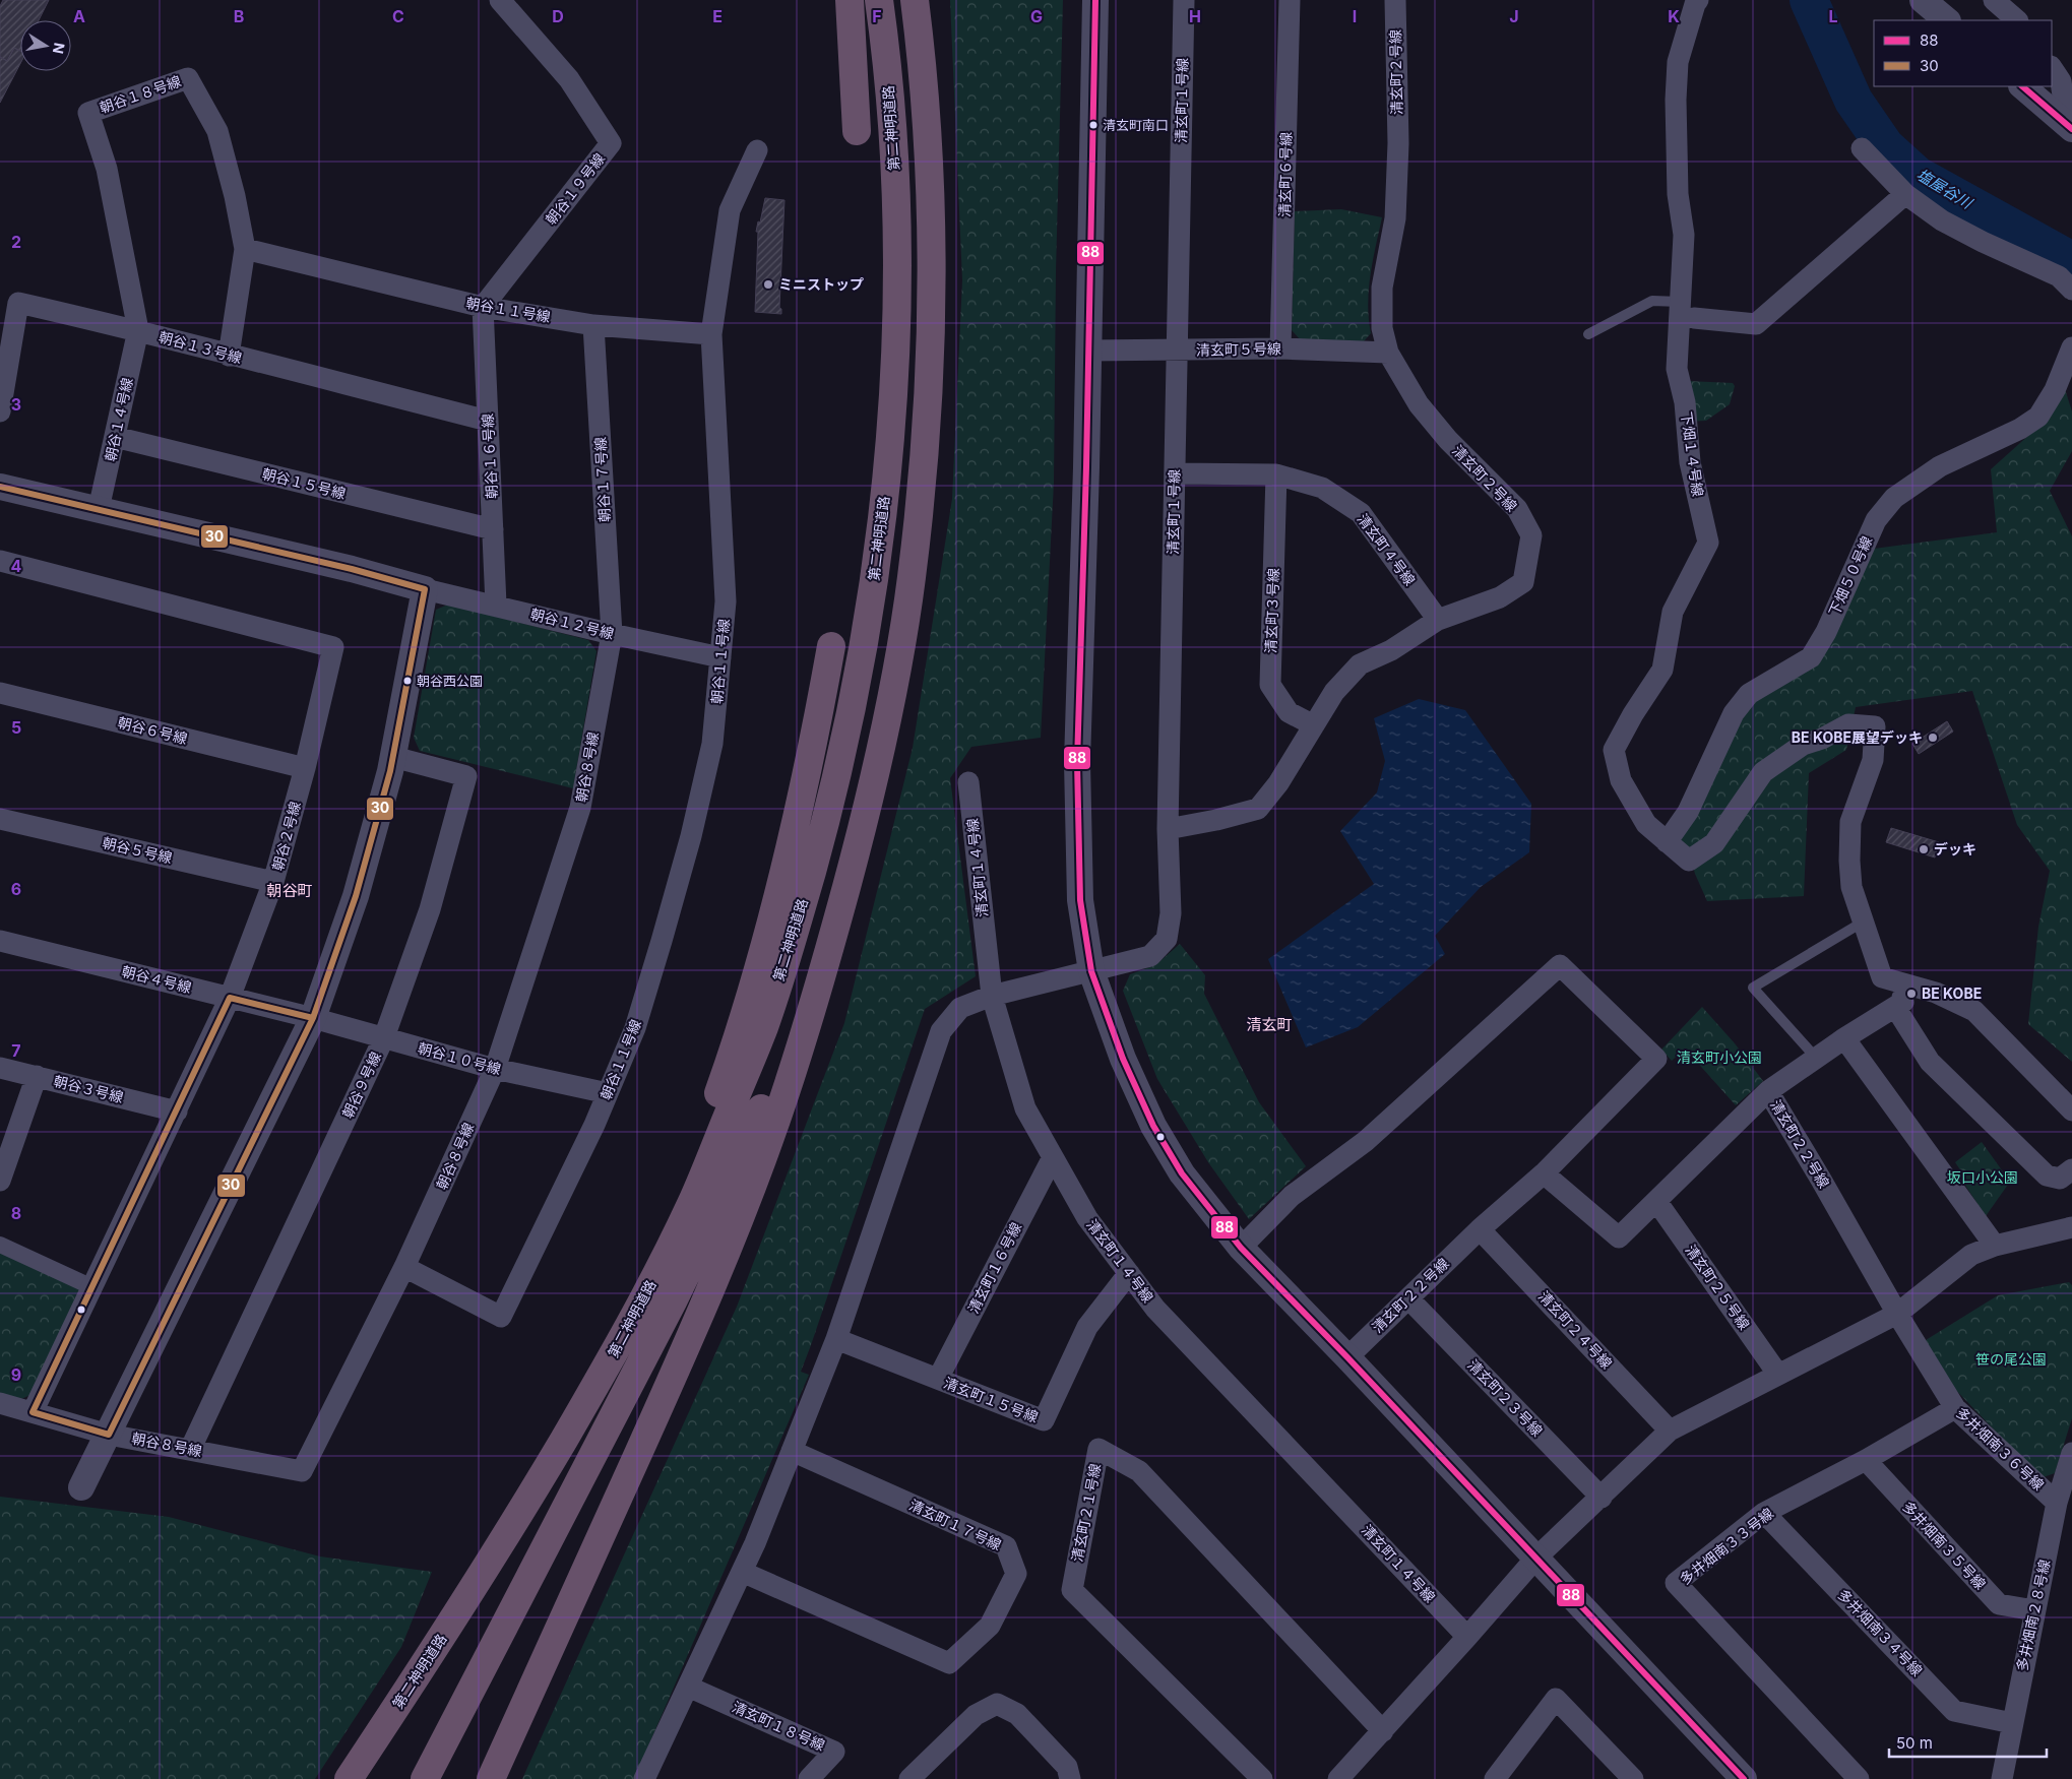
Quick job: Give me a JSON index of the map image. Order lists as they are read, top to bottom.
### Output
{
  "streets": {
    "highway": ["第二神明道路"],
    "street": [
      "清玄町２号線",
      "朝谷１８号線",
      "清玄町１号線",
      "清玄町６号線",
      "朝谷１９号線",
      "朝谷１１号線",
      "朝谷１３号線",
      "清玄町５号線",
      "朝谷１４号線",
      "下畑１４号線",
      "朝谷１６号線",
      "朝谷１７号線",
      "朝谷１５号線",
      "清玄町４号線",
      "下畑５０号線",
      "清玄町３号線",
      "朝谷１２号線",
      "朝谷６号線",
      "朝谷８号線",
      "朝谷２号線",
      "朝谷５号線",
      "清玄町１４号線",
      "朝谷４号線",
      "朝谷１０号線",
      "朝谷９号線",
      "朝谷３号線",
      "清玄町２２号線",
      "清玄町１６号線",
      "清玄町２５号線",
      "清玄町２４号線",
      "清玄町２３号線",
      "清玄町１５号線",
      "多井畑南３６号線",
      "清玄町２１号線",
      "清玄町１７号線",
      "多井畑南３５号線",
      "多井畑南３３号線",
      "多井畑南２８号線",
      "多井畑南３４号線",
      "清玄町１８号線"
    ]
  },
  "crossings": [
    ["清玄町２号線", "清玄町１号線"],
    ["清玄町２号線", "清玄町５号線"],
    ["清玄町２号線", "清玄町４号線"],
    ["清玄町２号線", "清玄町３号線"],
    ["朝谷１８号線", "朝谷１１号線"],
    ["朝谷１８号線", "朝谷１３号線"],
    ["朝谷１８号線", "朝谷１４号線"],
    ["清玄町１号線", "清玄町５号線"],
    ["清玄町１号線", "清玄町４号線"],
    ["清玄町１号線", "清玄町１４号線"],
    ["清玄町１号線", "清玄町１５号線"],
    ["清玄町１号線", "清玄町１７号線"],
    ["清玄町１号線", "清玄町１８号線"],
    ["清玄町６号線", "清玄町５号線"],
    ["朝谷１９号線", "朝谷１１号線"],
    ["朝谷１９号線", "朝谷１６号線"],
    ["朝谷１１号線", "朝谷１６号線"],
    ["朝谷１１号線", "朝谷１７号線"],
    ["朝谷１１号線", "朝谷１２号線"],
    ["朝谷１１号線", "朝谷８号線"],
    ["朝谷１１号線", "朝谷１０号線"],
    ["朝谷１３号線", "朝谷１４号線"],
    ["朝谷１３号線", "朝谷１６号線"],
    ["朝谷１４号線", "朝谷１５号線"],
    ["下畑１４号線", "下畑５０号線"],
    ["朝谷１６号線", "朝谷１５号線"],
    ["朝谷１６号線", "朝谷１２号線"],
    ["朝谷１７号線", "朝谷１２号線"],
    ["朝谷１７号線", "朝谷８号線"],
    ["清玄町４号線", "清玄町３号線"],
    ["朝谷１２号線", "朝谷８号線"],
    ["朝谷６号線", "朝谷２号線"],
    ["朝谷８号線", "朝谷２号線"],
    ["朝谷８号線", "朝谷１０号線"],
    ["朝谷８号線", "朝谷９号線"],
    ["朝谷２号線", "朝谷５号線"],
    ["朝谷２号線", "朝谷４号線"],
    ["朝谷２号線", "朝谷３号線"],
    ["清玄町１４号線", "清玄町１６号線"],
    ["清玄町１４号線", "清玄町１５号線"],
    ["朝谷４号線", "朝谷１０号線"],
    ["朝谷１０号線", "朝谷９号線"],
    ["清玄町２２号線", "清玄町２５号線"],
    ["清玄町２２号線", "清玄町２４号線"],
    ["清玄町２２号線", "清玄町２３号線"],
    ["清玄町２２号線", "多井畑南３６号線"],
    ["清玄町１６号線", "清玄町１５号線"],
    ["多井畑南３６号線", "多井畑南３３号線"],
    ["多井畑南３６号線", "多井畑南２８号線"],
    ["多井畑南３５号線", "多井畑南３３号線"],
    ["多井畑南３５号線", "多井畑南２８号線"],
    ["多井畑南３３号線", "多井畑南３４号線"],
    ["多井畑南２８号線", "多井畑南３４号線"]
  ],
  "districts": ["朝谷町", "清玄町"],
  "water": ["塩屋谷川"],
  "parks": ["清玄町小公園", "坂口小公園", "笹の尾公園"],
  "places": [
    "清玄町南口",
    "ミニストップ",
    "朝谷西公園",
    "BE KOBE展望デッキ",
    "デッキ",
    "BE KOBE"
  ],
  "lines": ["transit line 88", "transit line 30"],
  "legend": ["88", "30"],
  "scale_bar": "50 m",
  "north": "right",
  "grid": {
    "columns": [
      "A",
      "B",
      "C",
      "D",
      "E",
      "F",
      "G",
      "H",
      "I",
      "J",
      "K",
      "L"
    ],
    "rows": [
      "2",
      "3",
      "4",
      "5",
      "6",
      "7",
      "8",
      "9"
    ]
  }
}
